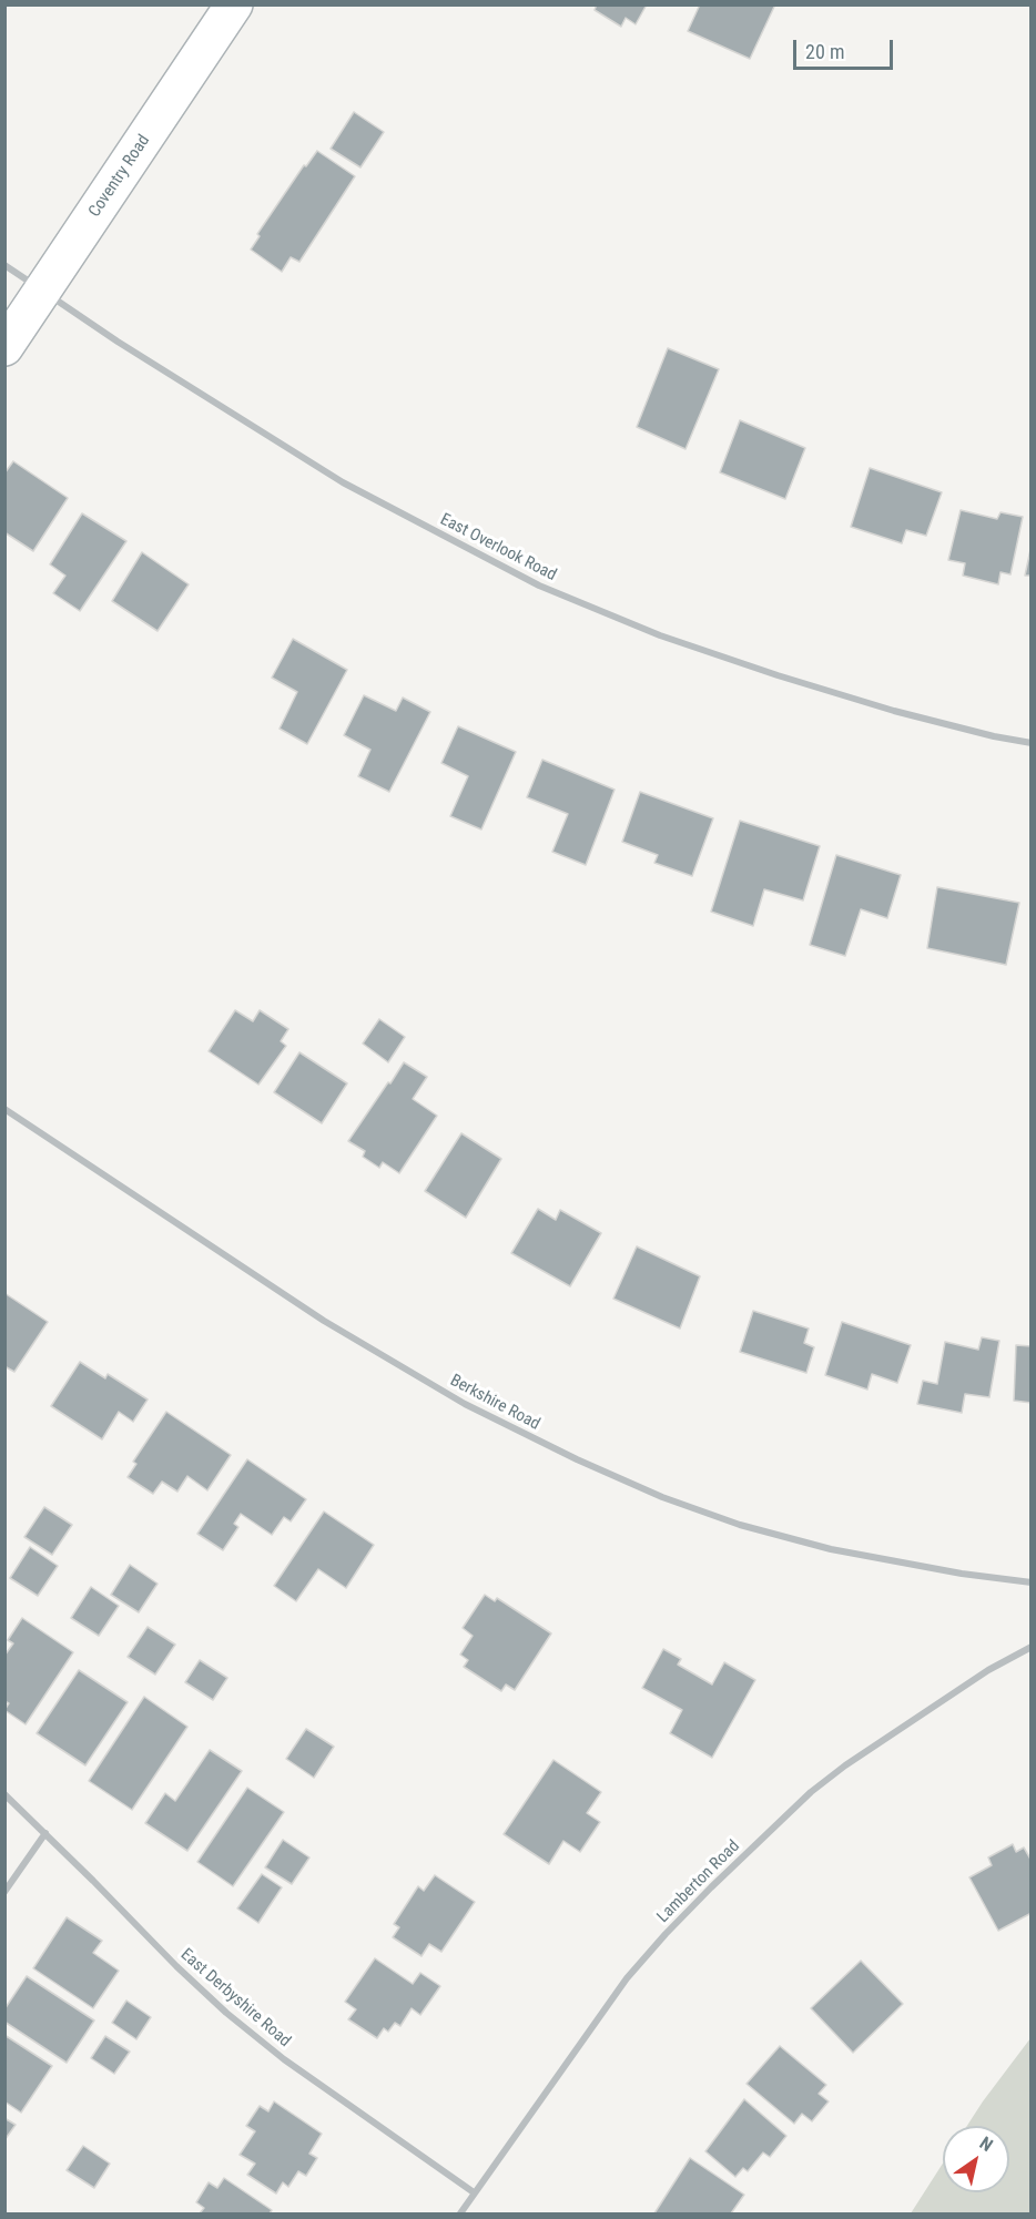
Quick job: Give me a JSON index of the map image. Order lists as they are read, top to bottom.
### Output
{
  "streets": {
    "street": [
      "Coventry Road",
      "East Overlook Road",
      "Berkshire Road",
      "Lamberton Road",
      "East Derbyshire Road"
    ]
  },
  "crossings": [
    ["Coventry Road", "East Overlook Road"],
    ["Lamberton Road", "East Derbyshire Road"]
  ],
  "scale_bar": "20 m",
  "north": "top right"
}
